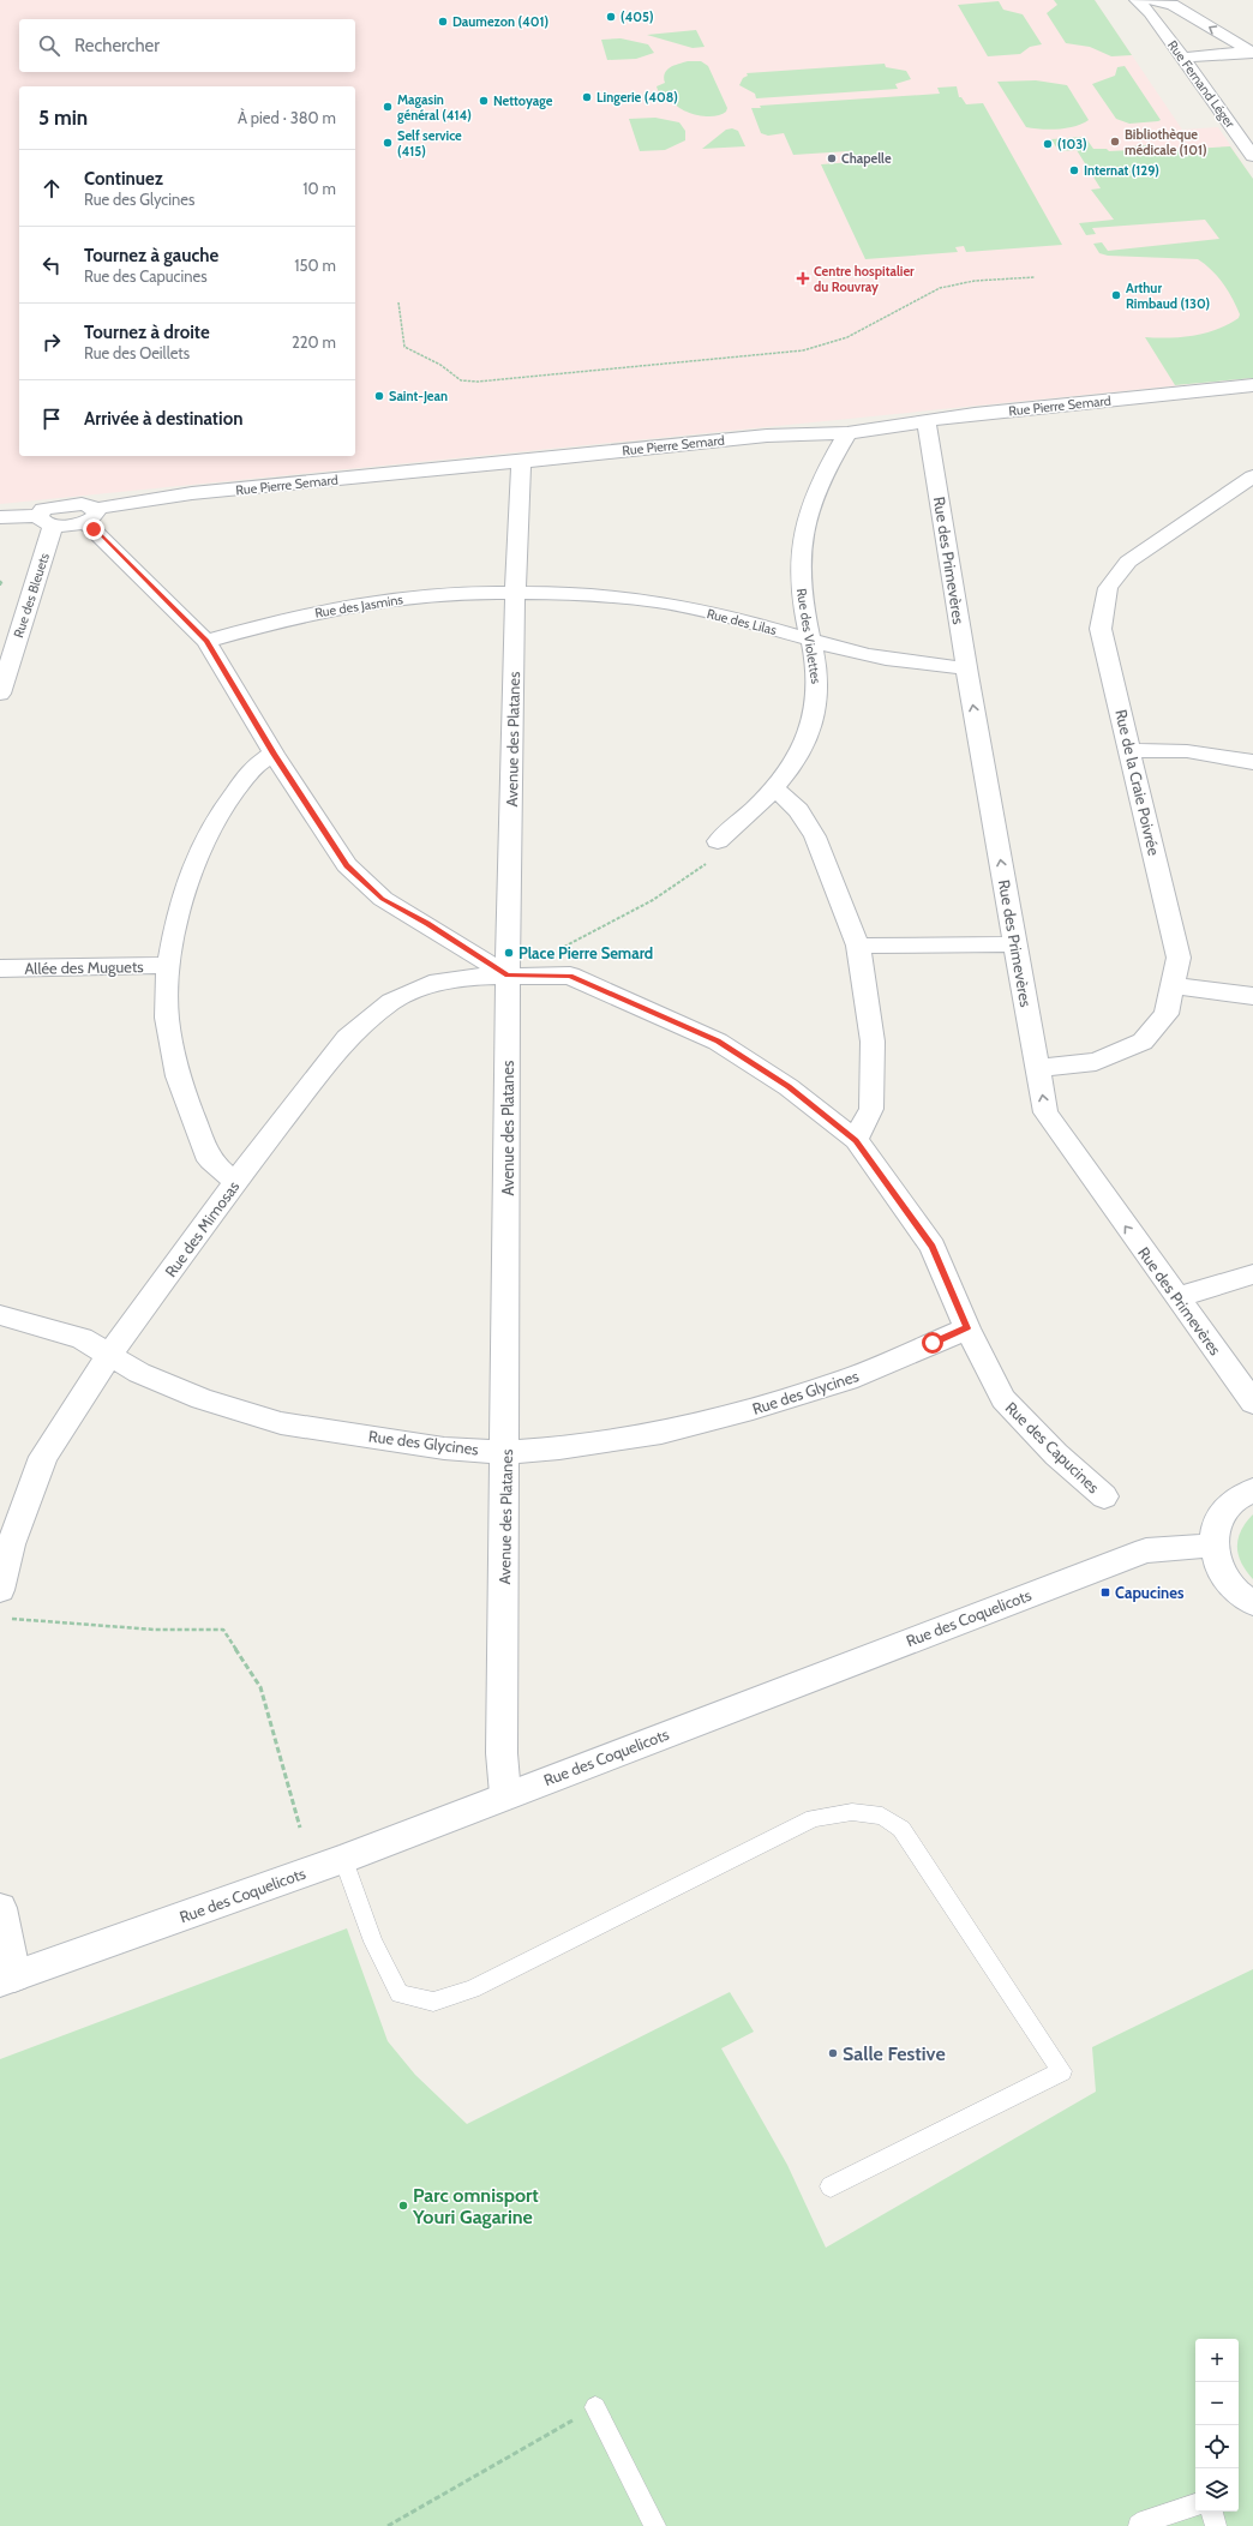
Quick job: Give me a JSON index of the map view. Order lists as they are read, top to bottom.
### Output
{
  "streets": {
    "street": [
      "Rue Fernand Léger",
      "Rue Pierre Semard",
      "Rue des Primevères",
      "Rue des Bleuets",
      "Rue des Jasmins",
      "Rue des Lilas",
      "Rue des Violettes",
      "Avenue des Platanes",
      "Rue de la Craie Poivrée",
      "Allée des Muguets",
      "Rue des Mimosas",
      "Rue des Glycines",
      "Rue des Capucines",
      "Rue des Coquelicots"
    ]
  },
  "crossings": [
    ["Rue Pierre Semard", "Rue des Primevères"],
    ["Rue Pierre Semard", "Rue des Bleuets"],
    ["Rue Pierre Semard", "Rue des Violettes"],
    ["Rue Pierre Semard", "Avenue des Platanes"],
    ["Rue des Primevères", "Rue des Lilas"],
    ["Rue des Primevères", "Rue de la Craie Poivrée"],
    ["Rue des Jasmins", "Rue des Lilas"],
    ["Rue des Jasmins", "Avenue des Platanes"],
    ["Rue des Lilas", "Rue des Violettes"],
    ["Rue des Lilas", "Avenue des Platanes"],
    ["Avenue des Platanes", "Rue des Mimosas"],
    ["Avenue des Platanes", "Rue des Glycines"],
    ["Avenue des Platanes", "Rue des Capucines"],
    ["Avenue des Platanes", "Rue des Coquelicots"],
    ["Rue des Mimosas", "Rue des Glycines"],
    ["Rue des Mimosas", "Rue des Capucines"],
    ["Rue des Glycines", "Rue des Capucines"]
  ],
  "places": {
    "other": [
      "(405)",
      "Daumezon (401)",
      "Lingerie (408)",
      "Nettoyage",
      "Magasin général (414)",
      "Bibliothèque médicale (101)",
      "Self service (415)",
      "(103)",
      "Chapelle",
      "Internat (129)",
      "Arthur Rimbaud (130)",
      "Saint-Jean",
      "Place Pierre Semard",
      "Salle Festive",
      "Parc omnisport Youri Gagarine"
    ],
    "health": ["Centre hospitalier du Rouvray"],
    "transit": ["Capucines"]
  },
  "page": {
    "search": "Rechercher",
    "heading": ["5 min", "À pied · 380 m"],
    "list": [
      ["Continuez", "Rue des Glycines", "10 m"],
      ["Tournez à gauche", "Rue des Capucines", "150 m"],
      ["Tournez à droite", "Rue des Oeillets", "220 m"],
      "Arrivée à destination"
    ],
    "map_buttons": ["+", "−"]
  }
}
